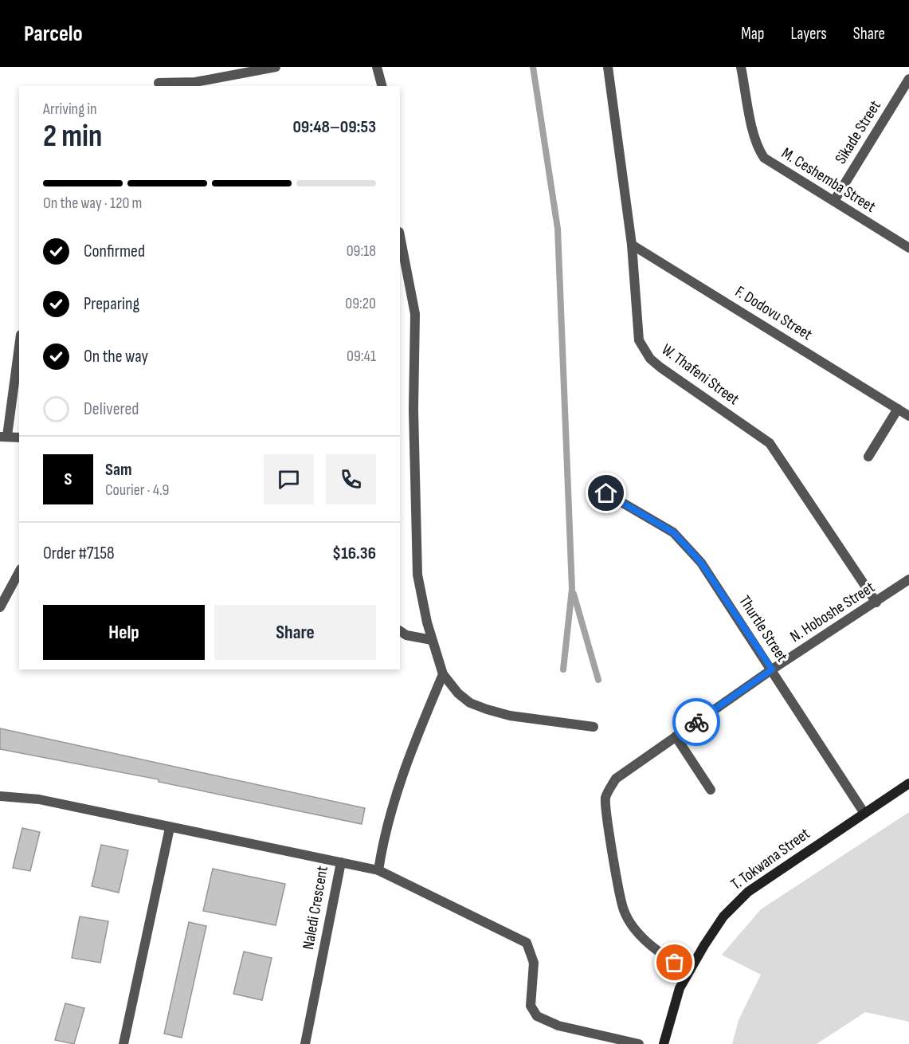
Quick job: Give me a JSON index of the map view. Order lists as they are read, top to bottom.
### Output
{
  "streets": {
    "street": [
      "Sikade Street",
      "M. Ceshemba Street",
      "F. Dodovu Street",
      "W. Thafeni Street",
      "N. Hoboshe Street",
      "Thurtle Street",
      "T. Tokwana Street",
      "Naledi Crescent"
    ]
  },
  "crossings": [
    ["Sikade Street", "M. Ceshemba Street"],
    ["F. Dodovu Street", "W. Thafeni Street"],
    ["W. Thafeni Street", "N. Hoboshe Street"],
    ["N. Hoboshe Street", "Thurtle Street"],
    ["N. Hoboshe Street", "T. Tokwana Street"],
    ["Thurtle Street", "T. Tokwana Street"]
  ],
  "page": {
    "header": "Parcelo",
    "nav": ["Map", "Layers", "Share"],
    "heading": ["2 min", "Arriving in", "09:48–09:53"],
    "panel": [
      "Sam",
      "Courier · 4.9",
      "Order #7158",
      "$16.36"
    ],
    "bar": "On the way · 120 m",
    "list": [
      ["Confirmed", "09:18"],
      ["Preparing", "09:20"],
      ["On the way", "09:41"],
      "Delivered"
    ],
    "round": "S",
    "buttons": ["Help", "Share"]
  }
}
